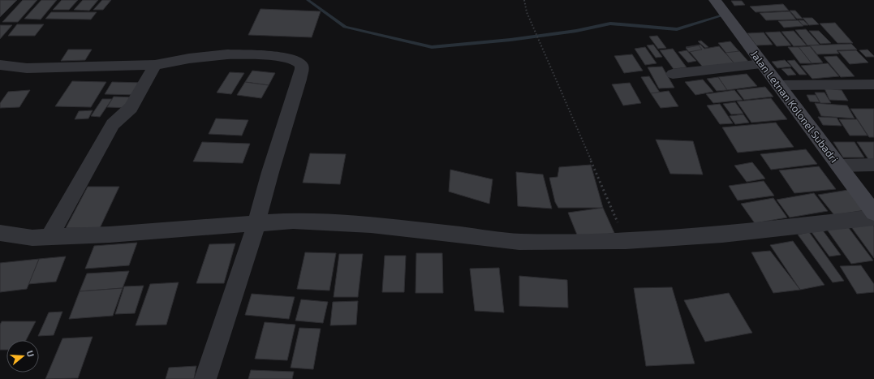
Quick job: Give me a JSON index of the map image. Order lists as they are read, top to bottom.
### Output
{
  "streets": {
    "main road": ["Jalan Letnan Kolonel Subadri"]
  },
  "north": "right"
}
